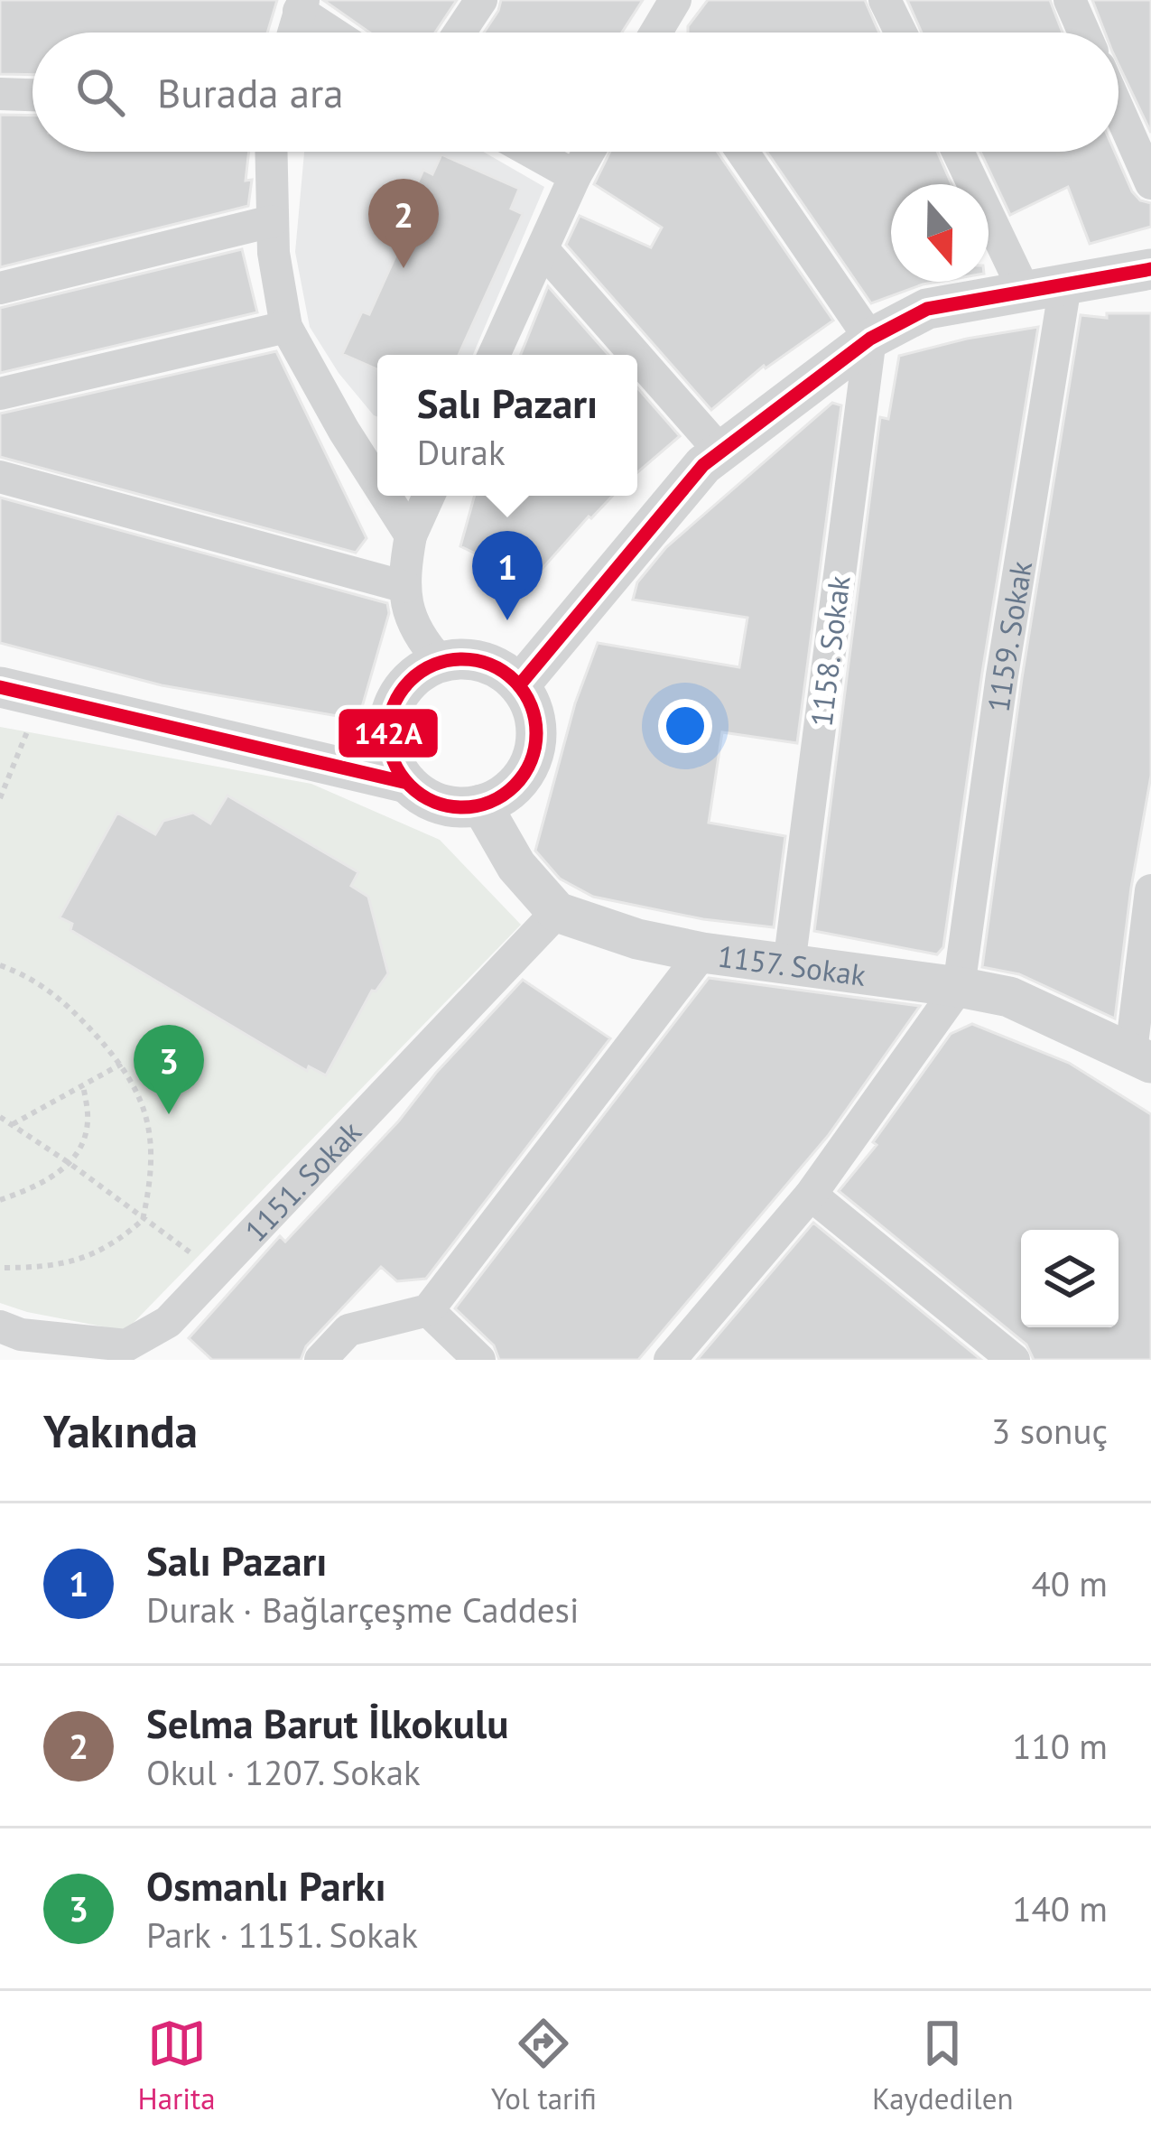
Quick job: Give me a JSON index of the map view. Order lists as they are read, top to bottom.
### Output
{
  "streets": {
    "street": [
      "1159. Sokak",
      "1158. Sokak",
      "1157. Sokak",
      "1151. Sokak"
    ]
  },
  "crossings": [
    ["1159. Sokak", "1157. Sokak"],
    ["1158. Sokak", "1157. Sokak"],
    ["1157. Sokak", "1151. Sokak"]
  ],
  "lines": ["transit line 142A"],
  "north": "bottom",
  "page": {
    "search": "Burada ara",
    "pins": ["2", "1", "3"],
    "popup": ["Salı Pazarı", "Durak"],
    "heading": ["Yakında", "3 sonuç"],
    "list": [
      {
        "mark": "1",
        "name": "Salı Pazarı",
        "note": "Durak · Bağlarçeşme Caddesi",
        "value": "40 m"
      },
      {
        "mark": "2",
        "name": "Selma Barut İlkokulu",
        "note": "Okul · 1207. Sokak",
        "value": "110 m"
      },
      {
        "mark": "3",
        "name": "Osmanlı Parkı",
        "note": "Park · 1151. Sokak",
        "value": "140 m"
      }
    ],
    "nav": ["Harita", "Yol tarifi", "Kaydedilen"]
  }
}
